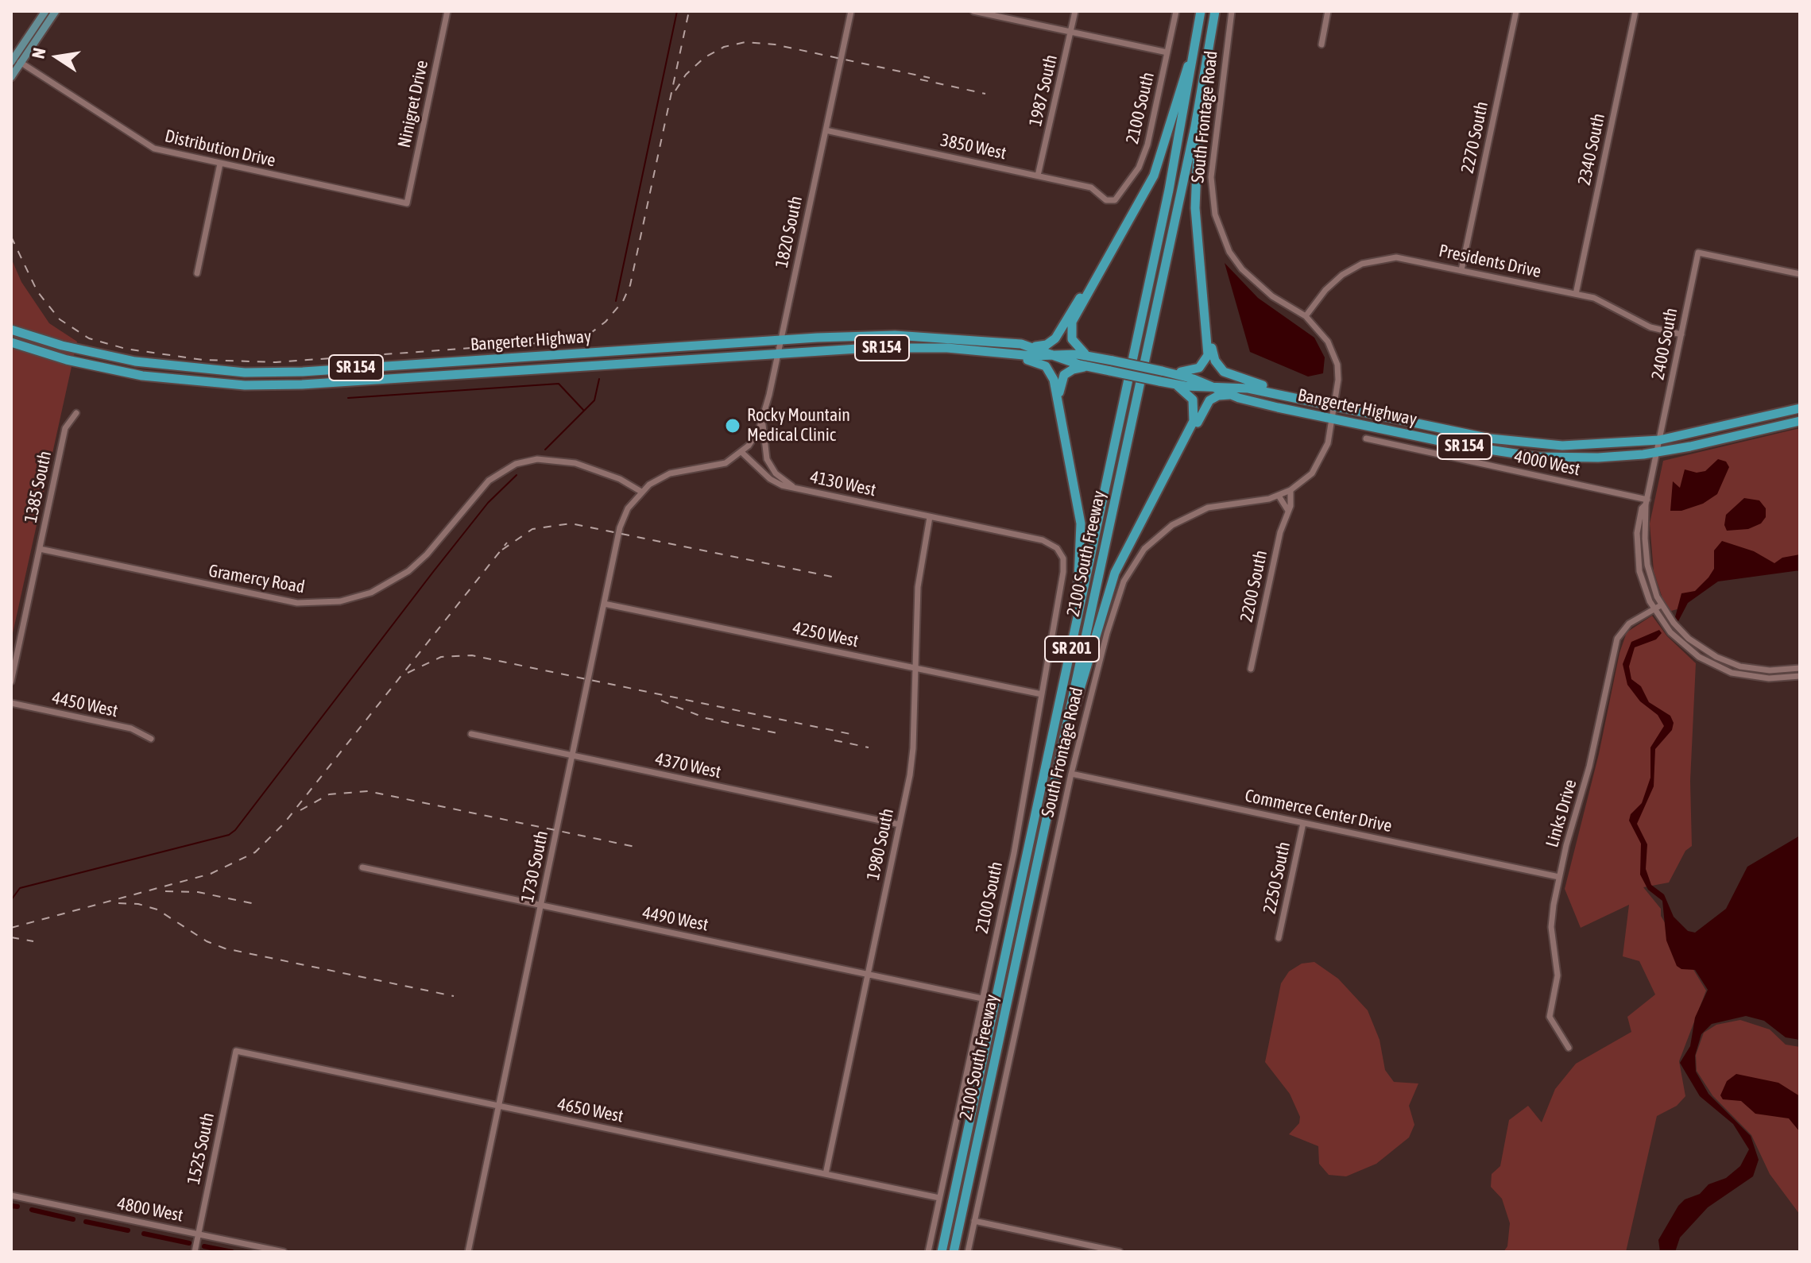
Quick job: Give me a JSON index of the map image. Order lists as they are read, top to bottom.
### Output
{
  "streets": {
    "highway": [
      "Bangerter Highway",
      "SR 154",
      "2100 South Freeway",
      "SR 201"
    ],
    "street": [
      "1987 South",
      "Ninigret Drive",
      "2100 South",
      "South Frontage Road",
      "2270 South",
      "3850 West",
      "Distribution Drive",
      "2340 South",
      "1820 South",
      "Presidents Drive",
      "2400 South",
      "4000 West",
      "4130 West",
      "1385 South",
      "Gramercy Road",
      "2200 South",
      "4250 West",
      "4450 West",
      "4370 West",
      "Commerce Center Drive",
      "Links Drive",
      "1980 South",
      "1730 South",
      "2250 South",
      "4490 West",
      "4650 West",
      "1525 South",
      "4800 West"
    ]
  },
  "crossings": [
    ["1987 South", "3850 West"],
    ["Ninigret Drive", "Distribution Drive"],
    ["2100 South", "3850 West"],
    ["2100 South", "4130 West"],
    ["2100 South", "4250 West"],
    ["2100 South", "4490 West"],
    ["2100 South", "4650 West"],
    ["South Frontage Road", "Presidents Drive"],
    ["South Frontage Road", "Bangerter Highway"],
    ["South Frontage Road", "2200 South"],
    ["South Frontage Road", "Commerce Center Drive"],
    ["2270 South", "Presidents Drive"],
    ["3850 West", "1820 South"],
    ["2340 South", "Presidents Drive"],
    ["1820 South", "Bangerter Highway"],
    ["1820 South", "4130 West"],
    ["Presidents Drive", "2400 South"],
    ["Bangerter Highway", "2400 South"],
    ["2400 South", "4000 West"],
    ["4130 West", "1980 South"],
    ["1385 South", "Gramercy Road"],
    ["Gramercy Road", "1730 South"],
    ["4250 West", "1980 South"],
    ["4250 West", "1730 South"],
    ["4370 West", "1980 South"],
    ["4370 West", "1730 South"],
    ["Commerce Center Drive", "Links Drive"],
    ["Commerce Center Drive", "2250 South"],
    ["1980 South", "4490 West"],
    ["1980 South", "4650 West"],
    ["1730 South", "4490 West"],
    ["1730 South", "4650 West"],
    ["4650 West", "1525 South"],
    ["1525 South", "4800 West"]
  ],
  "places": ["Rocky Mountain Medical Clinic"],
  "north": "left"
}
